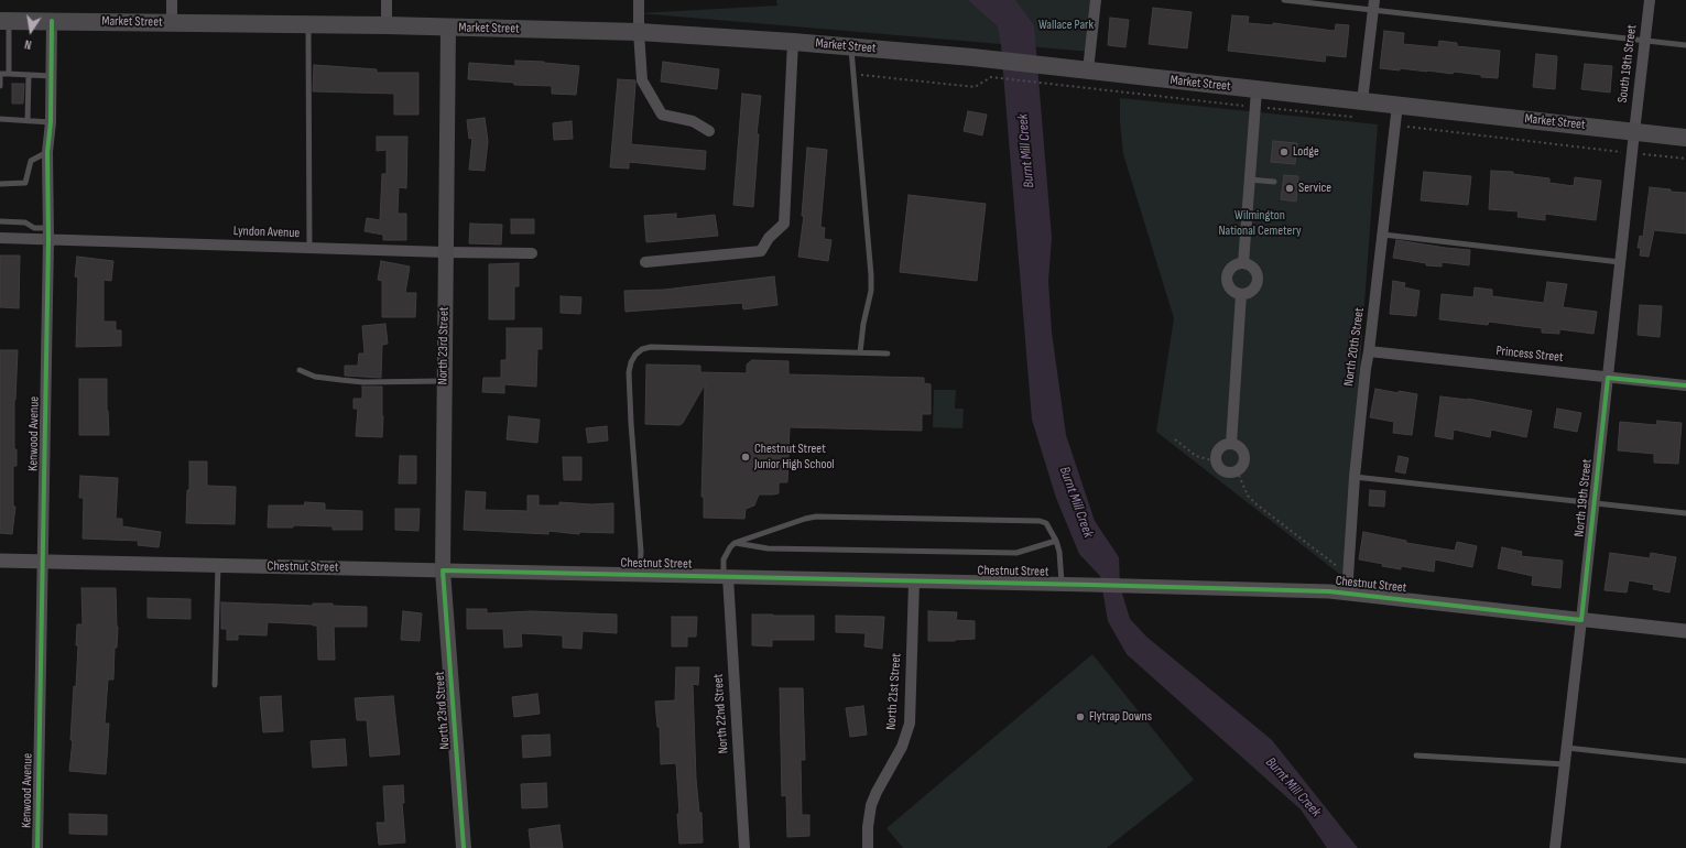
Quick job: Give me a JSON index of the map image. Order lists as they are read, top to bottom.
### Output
{
  "streets": {
    "main road": ["Market Street", "North 23rd Street"],
    "street": [
      "South 19th Street",
      "Lyndon Avenue",
      "North 20th Street",
      "Princess Street",
      "Kenwood Avenue",
      "North 19th Street",
      "Chestnut Street",
      "North 21st Street",
      "North 22nd Street"
    ]
  },
  "crossings": [
    ["Market Street", "South 19th Street"],
    ["Market Street", "North 23rd Street"],
    ["Market Street", "North 20th Street"],
    ["Market Street", "Kenwood Avenue"],
    ["Market Street", "North 19th Street"],
    ["South 19th Street", "North 19th Street"],
    ["Lyndon Avenue", "North 23rd Street"],
    ["Lyndon Avenue", "Kenwood Avenue"],
    ["North 23rd Street", "Chestnut Street"],
    ["North 20th Street", "Princess Street"],
    ["North 20th Street", "Chestnut Street"],
    ["Princess Street", "North 19th Street"],
    ["Kenwood Avenue", "Chestnut Street"],
    ["North 19th Street", "Chestnut Street"],
    ["Chestnut Street", "North 21st Street"],
    ["Chestnut Street", "North 22nd Street"]
  ],
  "water": ["Burnt Mill Creek"],
  "parks": ["Wallace Park", "Wilmington National Cemetery"],
  "places": [
    "Lodge",
    "Service",
    "Chestnut Street Junior High School",
    "Flytrap Downs"
  ],
  "north": "bottom"
}
